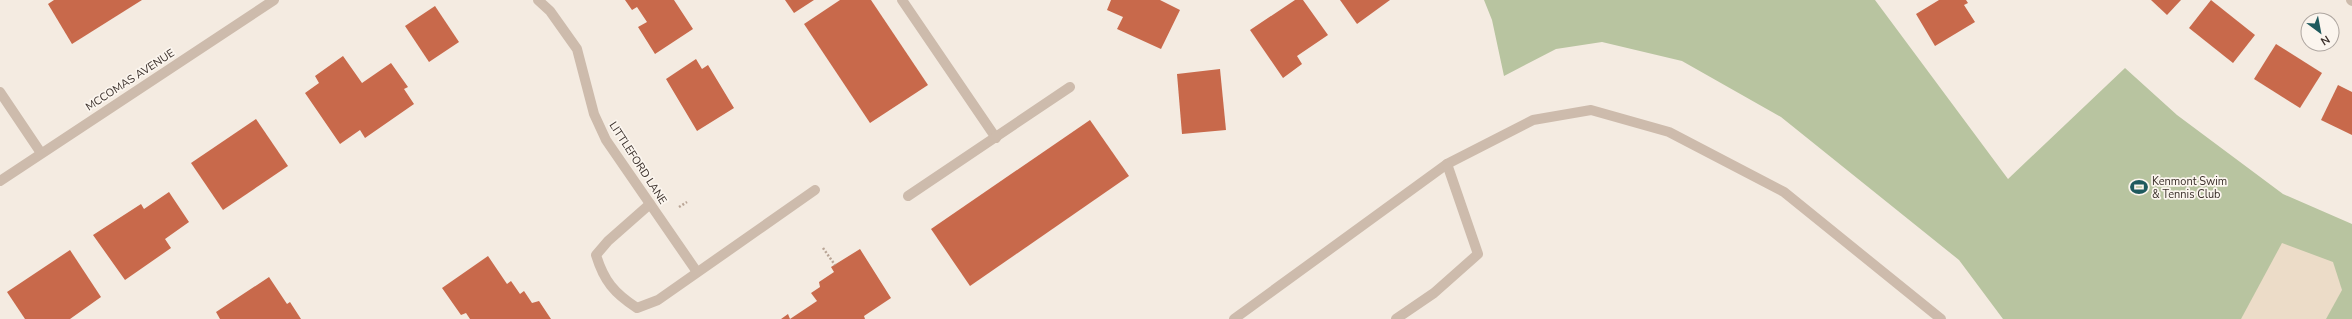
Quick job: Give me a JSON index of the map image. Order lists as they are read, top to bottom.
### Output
{
  "streets": {
    "street": ["MCCOMAS AVENUE", "LITTLEFORD LANE"]
  },
  "places": {
    "sports": ["Kenmont Swim & Tennis Club"]
  },
  "north": "bottom right"
}
